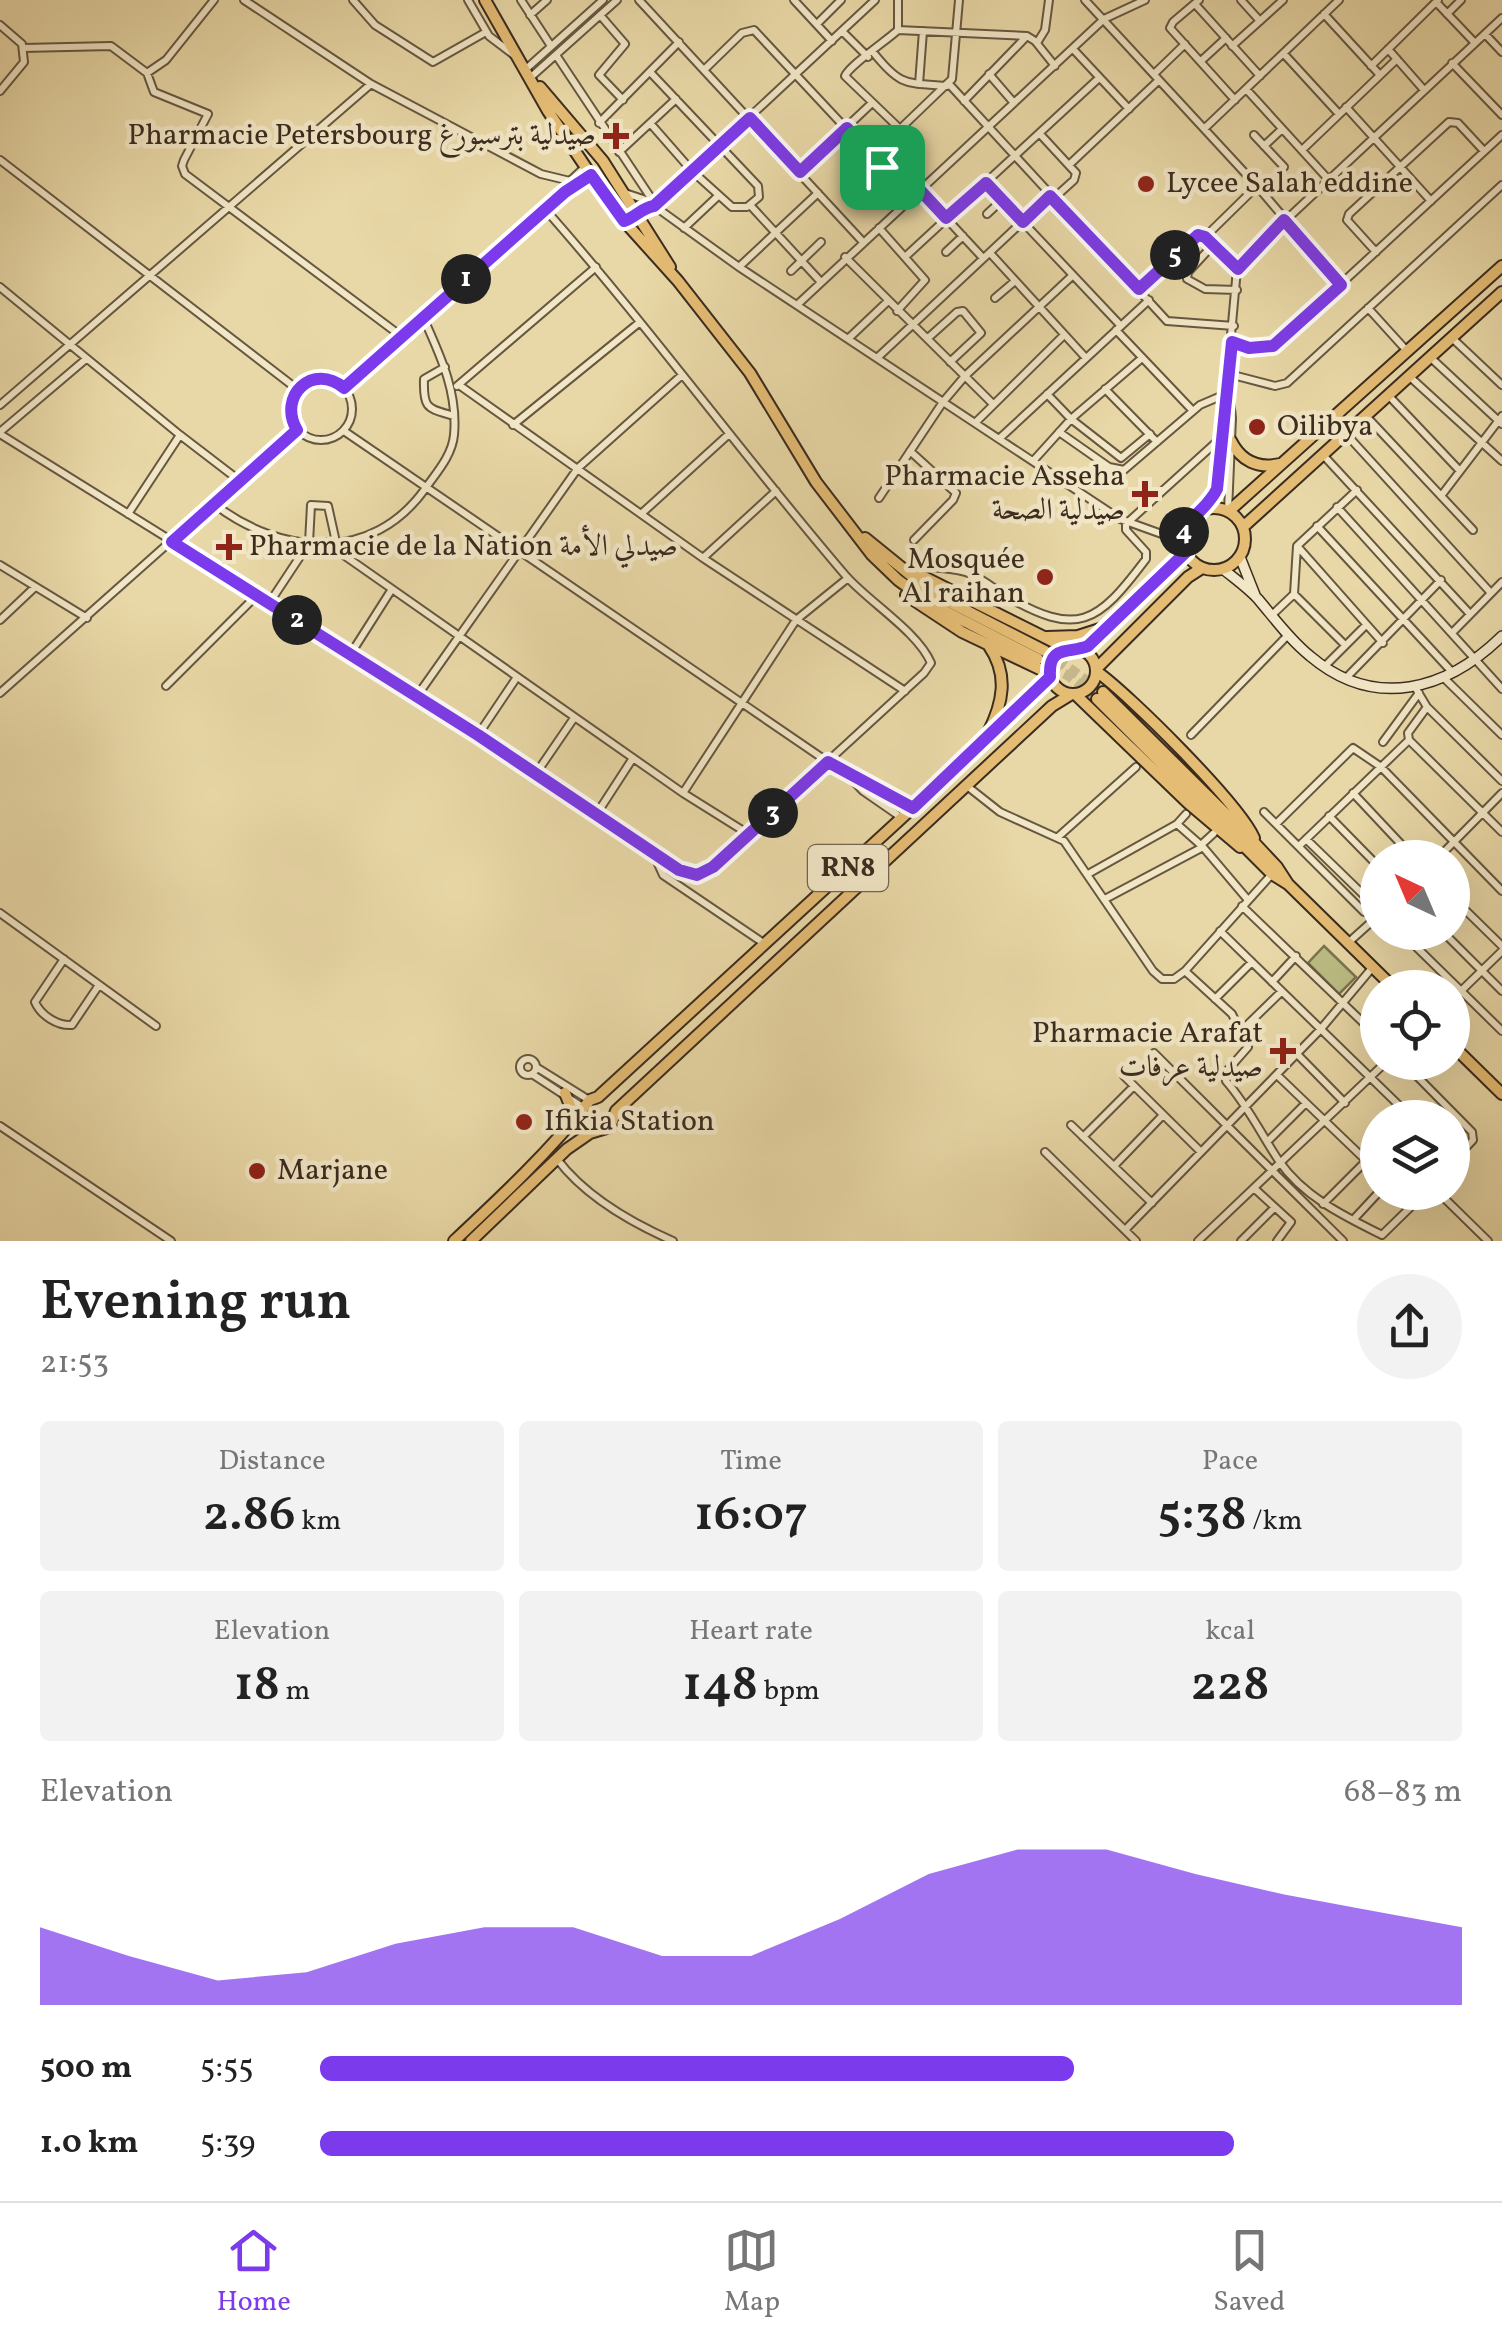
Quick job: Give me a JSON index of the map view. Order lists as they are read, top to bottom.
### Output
{
  "streets": {
    "main road": ["RN8"]
  },
  "places": {
    "health": [
      "Pharmacie Petersbourg صيدلية بترسبورغ",
      "Pharmacie Asseha صيدلية الصحة",
      "Pharmacie de la Nation صيدلي الأمة",
      "Pharmacie Arafat صيدلية عرفات"
    ],
    "other": [
      "Lycee Salah eddine",
      "Oilibya",
      "Mosquée Al raihan",
      "Ifikia Station",
      "Marjane"
    ]
  },
  "north": "top left",
  "page": {
    "pins": [
      "5",
      "1",
      "4",
      "2",
      "3"
    ],
    "heading": ["Evening run", "21:53"],
    "stats": [
      ["Distance", "2.86 km"],
      ["Time", "16:07"],
      ["Pace", "5:38 /km"],
      ["Elevation", "18 m"],
      ["Heart rate", "148 bpm"],
      ["kcal", "228"]
    ],
    "chart": ["Elevation", "68–83 m"],
    "list": [
      {
        "name": "500 m",
        "note": "5:55"
      },
      {
        "name": "1.0 km",
        "note": "5:39"
      }
    ],
    "tabs": ["Home", "Map", "Saved"]
  }
}
